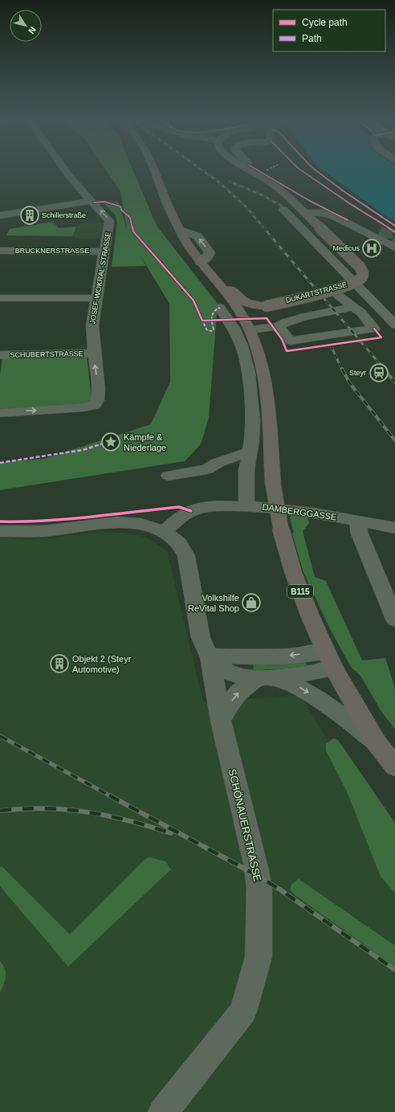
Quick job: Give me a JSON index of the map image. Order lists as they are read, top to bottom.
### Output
{
  "streets": {
    "main road": ["DUKARTSTRASSE", "B115"],
    "street": [
      "BRUCKNERSTRASSE",
      "JOSEF-WOKRAL-STRASSE",
      "SCHUBERTSTRASSE",
      "DAMBERGGASSE",
      "SCHÖNAUERSTRASSE"
    ]
  },
  "crossings": [
    ["BRUCKNERSTRASSE", "JOSEF-WOKRAL-STRASSE"],
    ["JOSEF-WOKRAL-STRASSE", "SCHUBERTSTRASSE"],
    ["DUKARTSTRASSE", "B115"],
    ["DAMBERGGASSE", "SCHÖNAUERSTRASSE"]
  ],
  "places": {
    "building": ["Schillerstraße", "Objekt 2 (Steyr Automotive)"],
    "hospital": ["Medicus"],
    "station": ["Steyr"],
    "place": ["Kämpfe & Niederlage"],
    "shop": ["Volkshilfe ReVital Shop"]
  },
  "legend": ["Cycle path", "Path"],
  "north": "bottom right"
}
